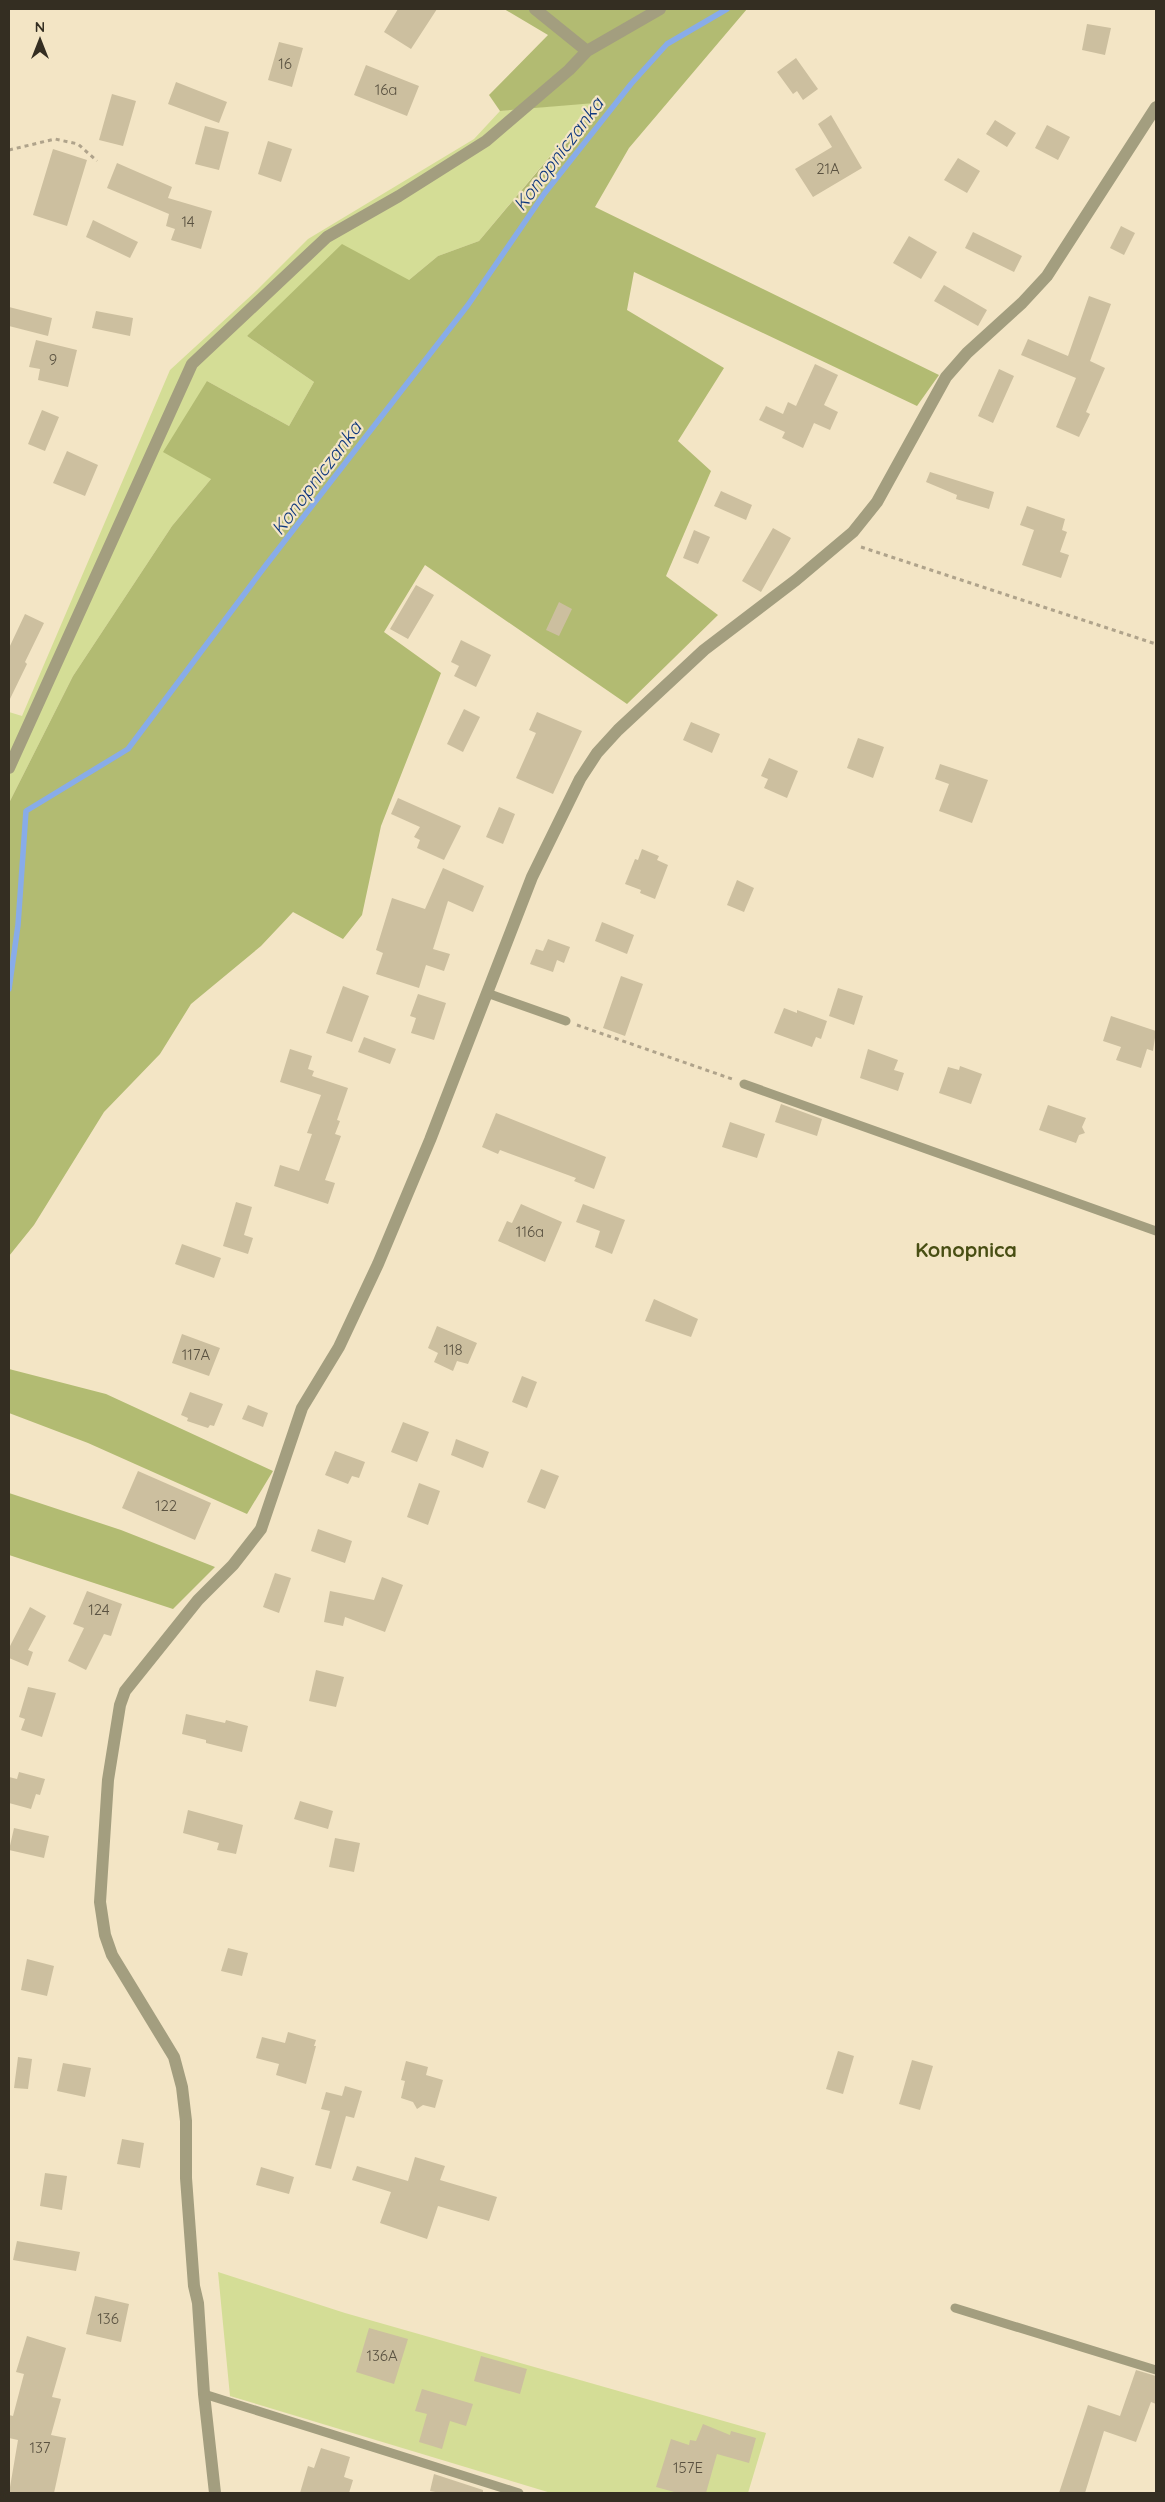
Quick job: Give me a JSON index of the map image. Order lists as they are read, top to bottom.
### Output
{
  "districts": ["Konopnica"],
  "water": ["Konopniczanka"],
  "house_numbers": [
    "16",
    "16a",
    "21A",
    "14",
    "9",
    "116a",
    "118",
    "117A",
    "122",
    "124",
    "136",
    "136A",
    "137",
    "157E"
  ],
  "north": "top"
}
